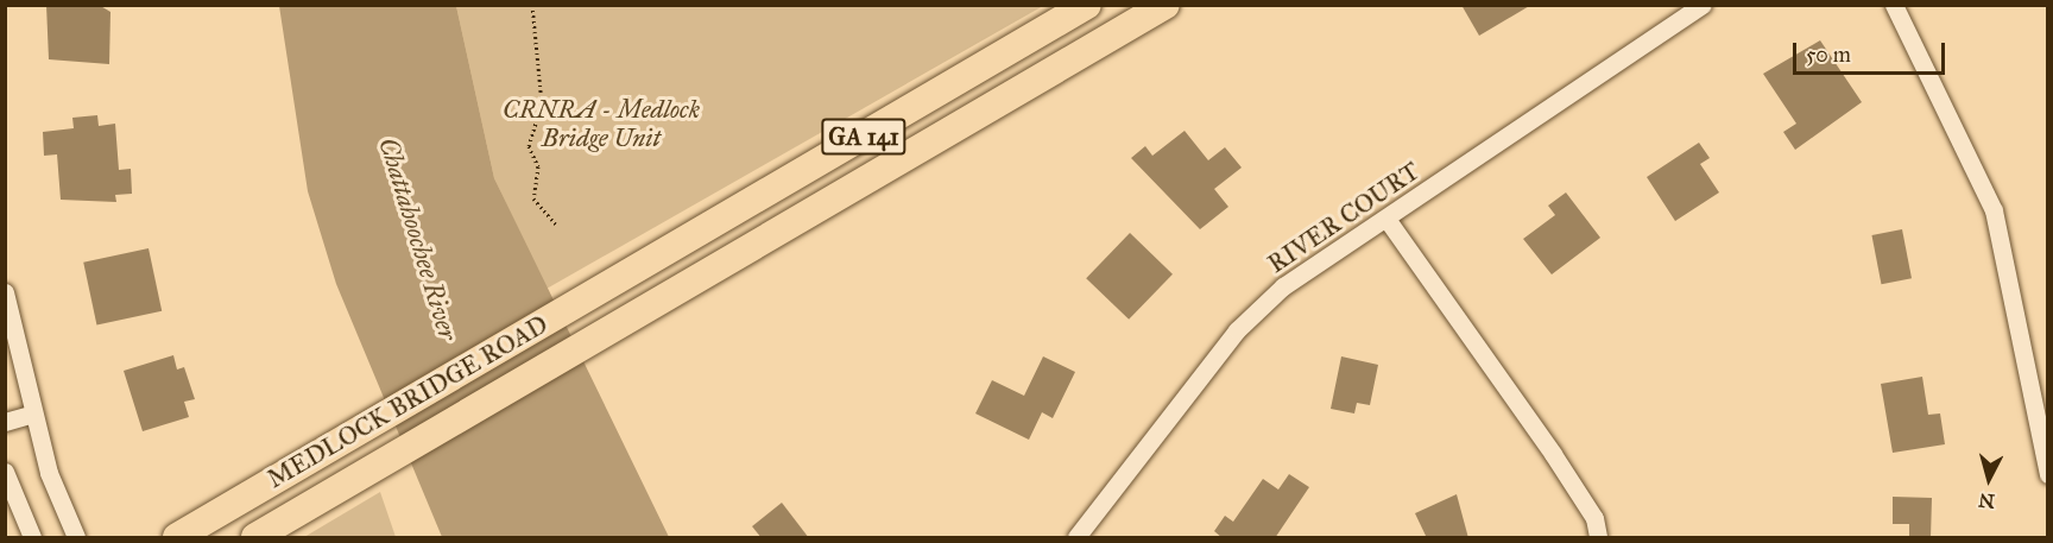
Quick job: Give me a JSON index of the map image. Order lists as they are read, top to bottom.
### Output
{
  "streets": {
    "highway": ["GA 141", "MEDLOCK BRIDGE ROAD"],
    "street": ["RIVER COURT"]
  },
  "water": ["Chattahoochee River"],
  "parks": ["CRNRA - Medlock Bridge Unit"],
  "scale_bar": "50 m",
  "north": "bottom"
}
